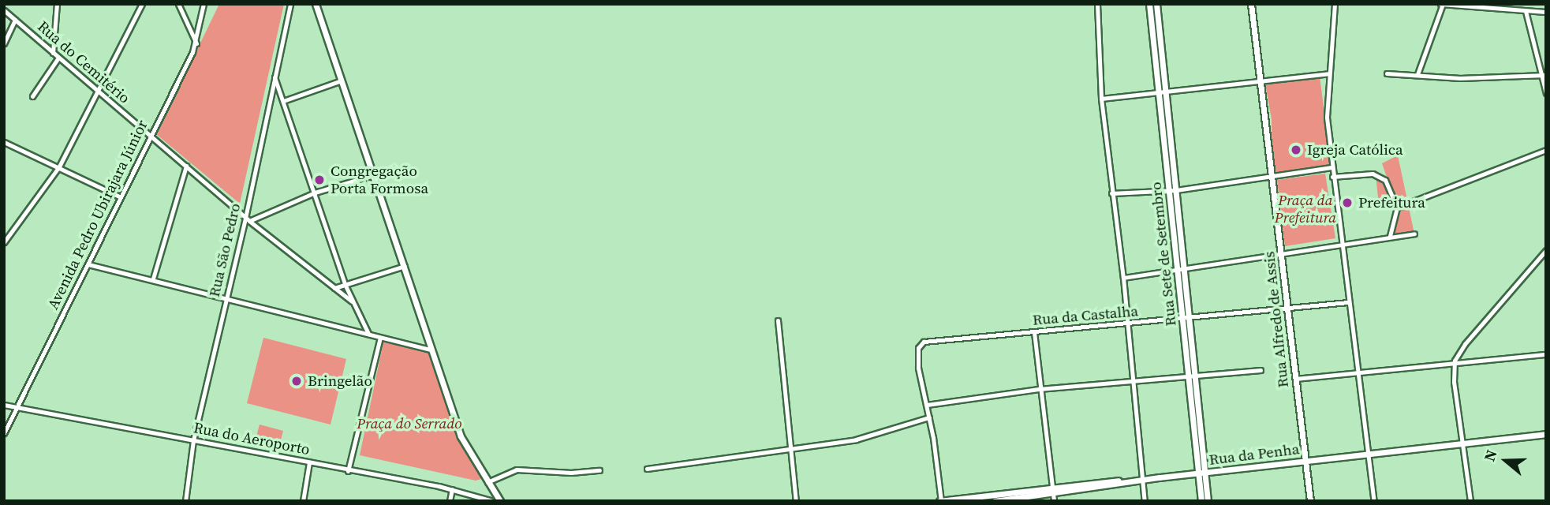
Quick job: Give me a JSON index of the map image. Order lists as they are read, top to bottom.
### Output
{
  "streets": {
    "street": [
      "Rua do Cemitério",
      "Avenida Pedro Ubirajara Júnior",
      "Rua São Pedro",
      "Rua Sete de Setembro",
      "Rua da Castalha",
      "Rua Alfredo de Assis",
      "Rua do Aeroporto",
      "Rua da Penha"
    ]
  },
  "crossings": [
    ["Rua do Cemitério", "Avenida Pedro Ubirajara Júnior"],
    ["Rua do Cemitério", "Rua São Pedro"],
    ["Avenida Pedro Ubirajara Júnior", "Rua do Aeroporto"],
    ["Rua São Pedro", "Rua do Aeroporto"],
    ["Rua Sete de Setembro", "Rua da Castalha"],
    ["Rua Sete de Setembro", "Rua da Penha"],
    ["Rua da Castalha", "Rua Alfredo de Assis"],
    ["Rua Alfredo de Assis", "Rua da Penha"]
  ],
  "parks": ["Praça da Prefeitura", "Praça do Serrado"],
  "places": [
    "Igreja Católica",
    "Congregação Porta Formosa",
    "Prefeitura",
    "Bringelão"
  ],
  "north": "left"
}
